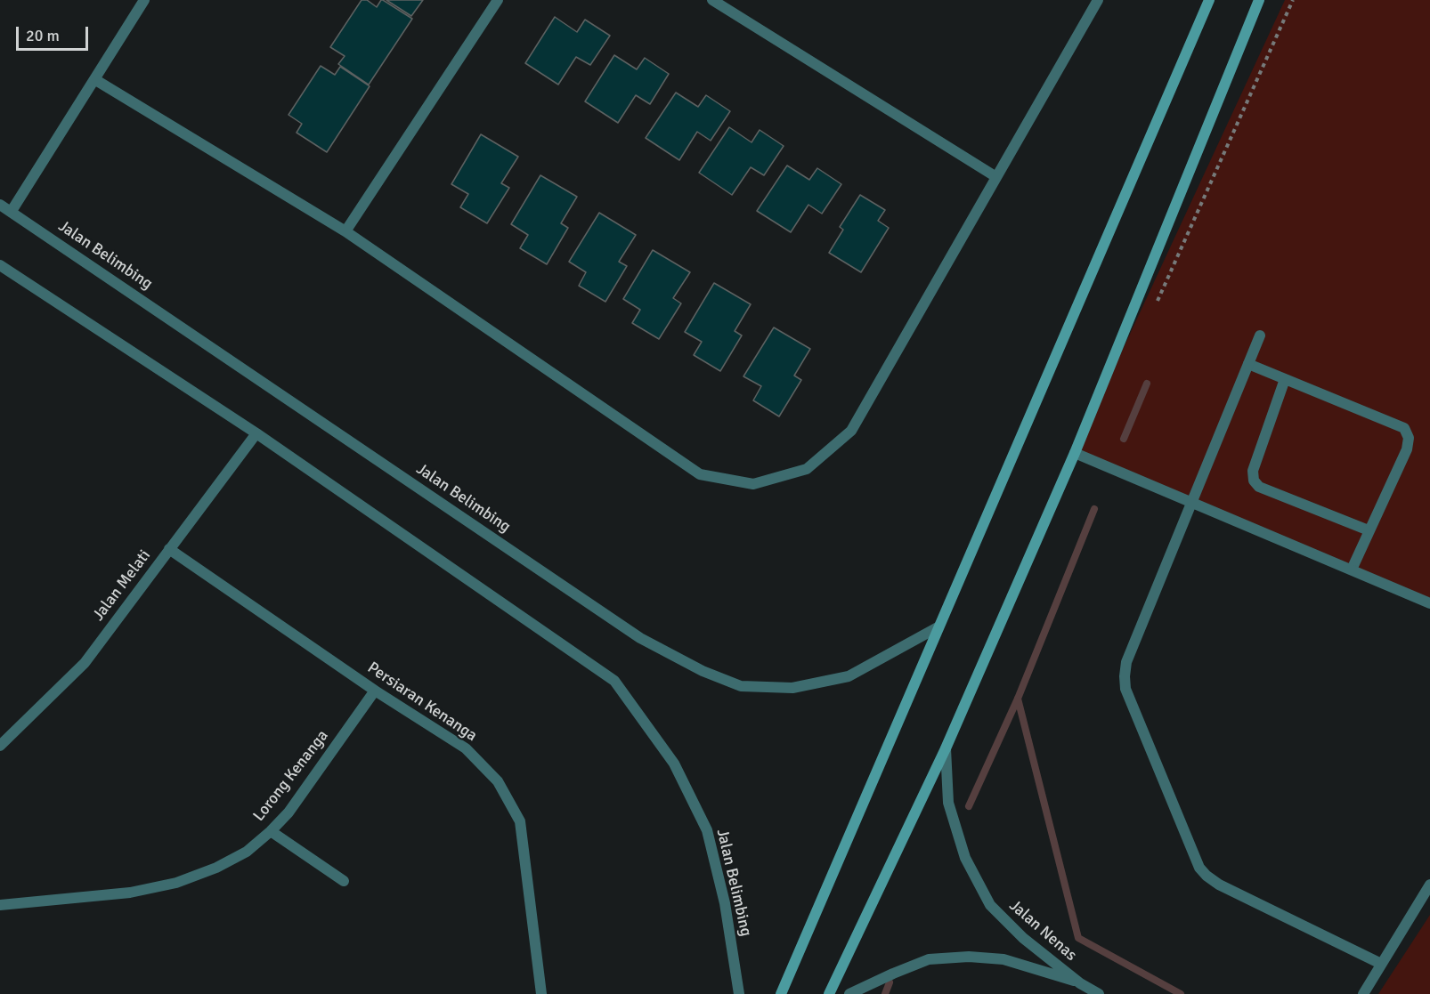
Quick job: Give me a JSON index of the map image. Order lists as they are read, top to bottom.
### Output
{
  "streets": {
    "street": [
      "Jalan Belimbing",
      "Jalan Melati",
      "Persiaran Kenanga",
      "Lorong Kenanga",
      "Jalan Nenas"
    ]
  },
  "crossings": [
    ["Jalan Belimbing", "Jalan Melati"],
    ["Jalan Melati", "Persiaran Kenanga"],
    ["Persiaran Kenanga", "Lorong Kenanga"]
  ],
  "scale_bar": "20 m"
}
